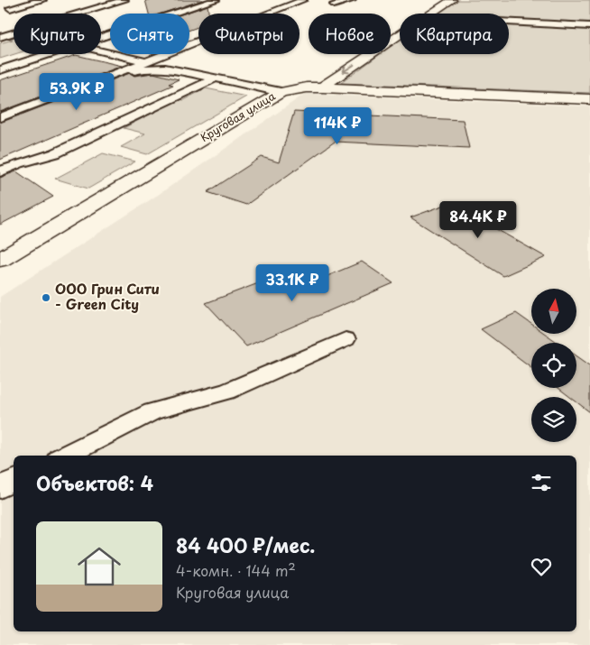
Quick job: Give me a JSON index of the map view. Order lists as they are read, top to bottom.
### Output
{
  "streets": {
    "street": ["Круговая улица"]
  },
  "places": ["ООО Грин Сити - Green City"],
  "north": "top",
  "page": {
    "chip": [
      "Купить",
      "Снять",
      "Фильтры",
      "Новое",
      "Квартира"
    ],
    "price": [
      "53.9K ₽",
      "114K ₽",
      "84.4K ₽",
      "33.1K ₽"
    ],
    "heading": "Объектов: 4",
    "list": [
      {
        "name": "84 400 ₽/мес.",
        "note": "4-комн. · 144 m² · Круговая улица"
      }
    ]
  }
}
